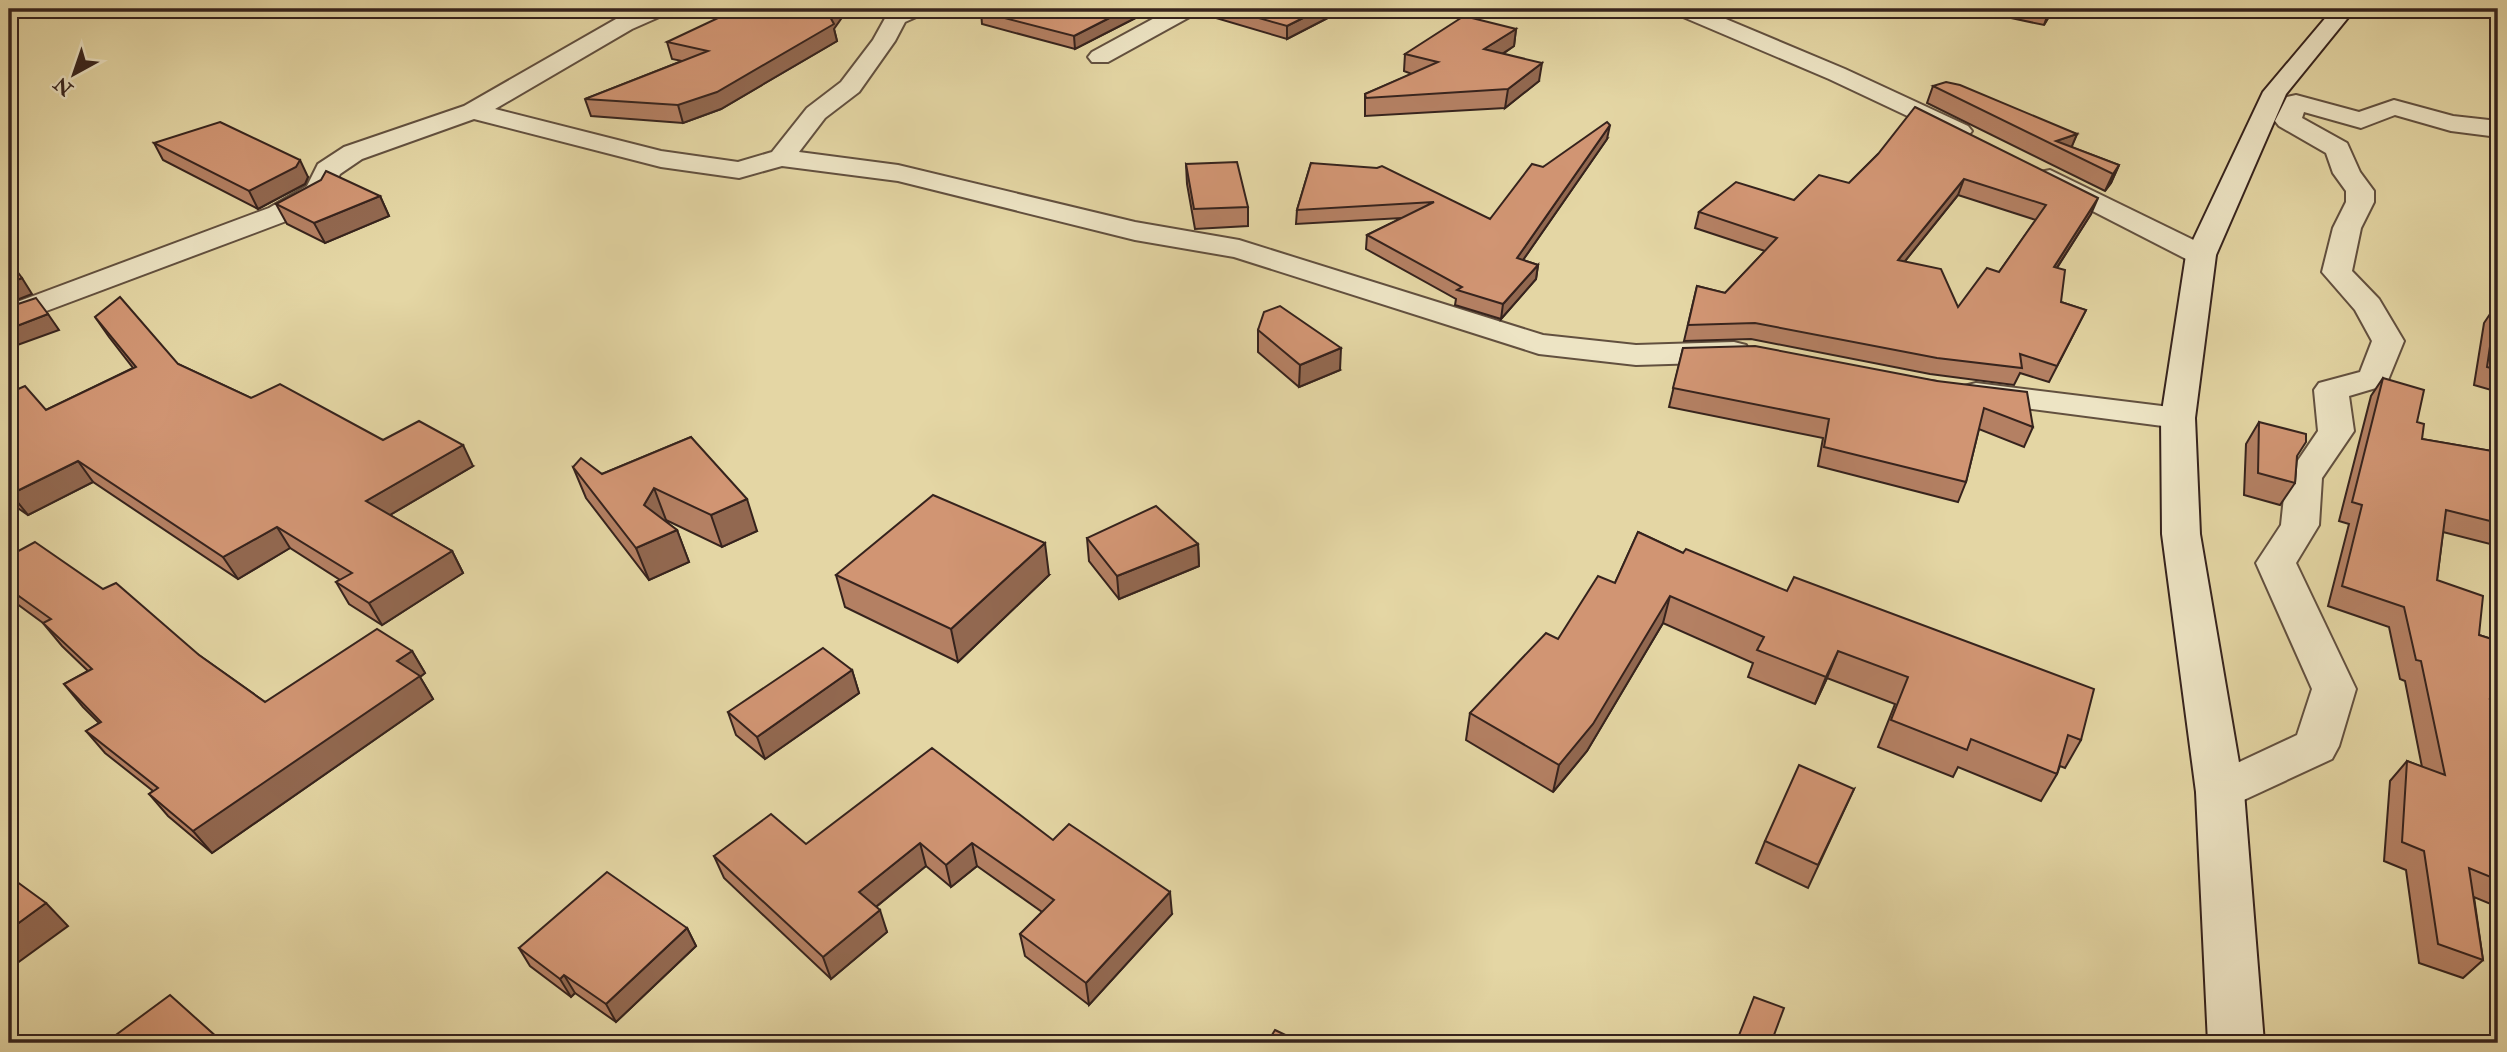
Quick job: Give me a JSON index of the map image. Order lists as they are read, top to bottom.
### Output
{
  "north": "bottom left"
}
